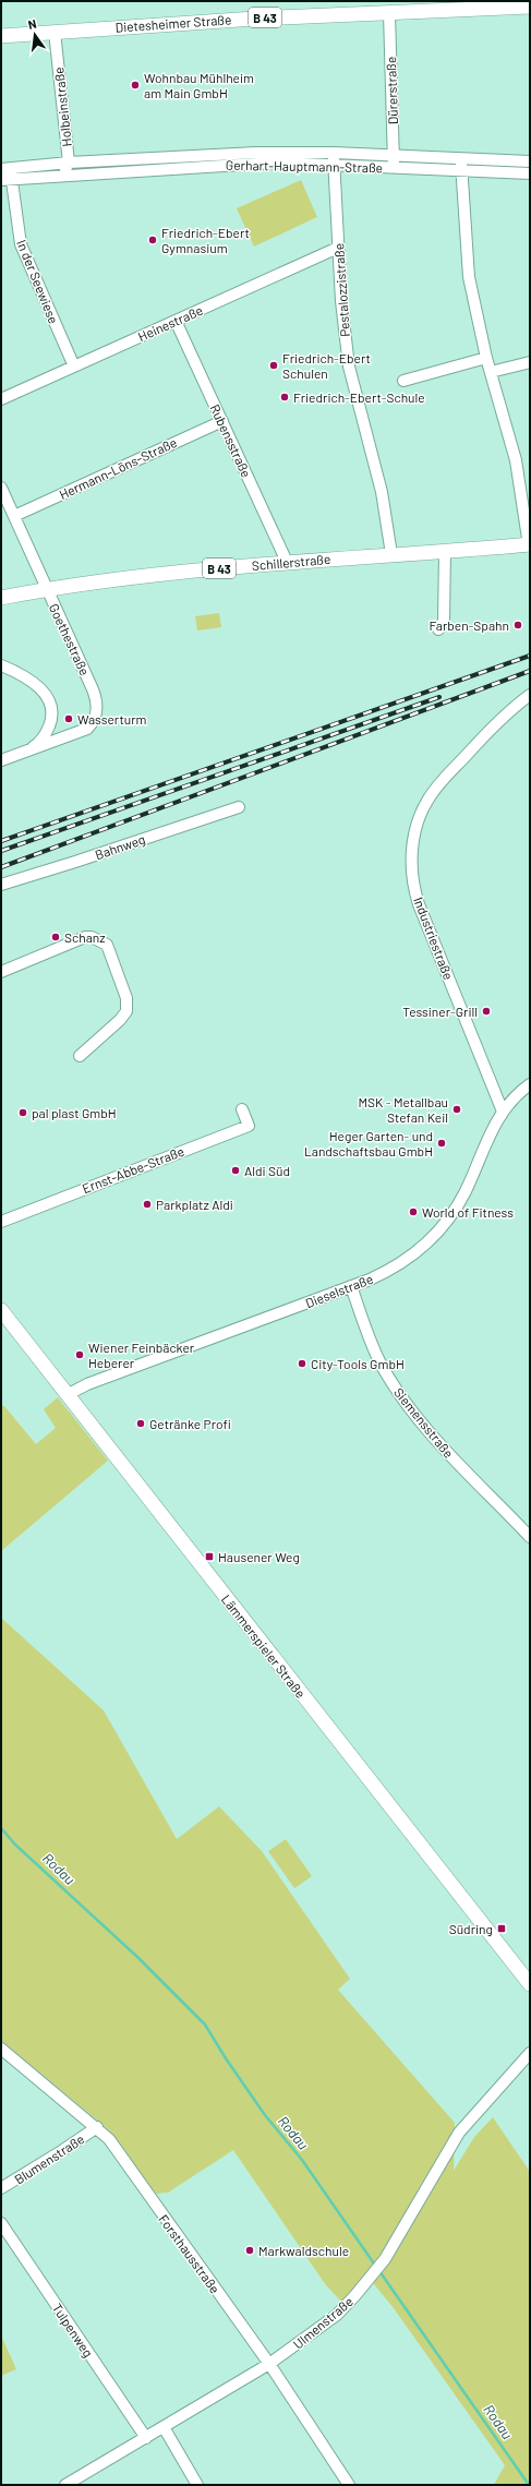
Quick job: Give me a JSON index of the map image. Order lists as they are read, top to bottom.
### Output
{
  "streets": {
    "main road": [
      "B 43",
      "Dietesheimer Straße",
      "Schillerstraße",
      "Lämmerspieler Straße"
    ],
    "street": [
      "Dürerstraße",
      "Holbeinstraße",
      "Gerhart-Hauptmann-Straße",
      "In der Seewiese",
      "Pestalozzistraße",
      "Heinestraße",
      "Rubensstraße",
      "Hermann-Löns-Straße",
      "Goethestraße",
      "Bahnweg",
      "Industriestraße",
      "Ernst-Abbe-Straße",
      "Dieselstraße",
      "Siemensstraße",
      "Blumenstraße",
      "Forsthausstraße",
      "Ulmenstraße",
      "Tulpenweg"
    ]
  },
  "crossings": [
    ["Dietesheimer Straße", "Dürerstraße"],
    ["Dietesheimer Straße", "Holbeinstraße"],
    ["Dürerstraße", "Gerhart-Hauptmann-Straße"],
    ["Holbeinstraße", "Gerhart-Hauptmann-Straße"],
    ["Gerhart-Hauptmann-Straße", "In der Seewiese"],
    ["Gerhart-Hauptmann-Straße", "Pestalozzistraße"],
    ["In der Seewiese", "Heinestraße"],
    ["Pestalozzistraße", "Heinestraße"],
    ["Pestalozzistraße", "Schillerstraße"],
    ["Heinestraße", "Rubensstraße"],
    ["Rubensstraße", "Hermann-Löns-Straße"],
    ["Rubensstraße", "Schillerstraße"],
    ["Hermann-Löns-Straße", "Goethestraße"],
    ["Schillerstraße", "Goethestraße"],
    ["Industriestraße", "Dieselstraße"],
    ["Dieselstraße", "Siemensstraße"],
    ["Dieselstraße", "Lämmerspieler Straße"],
    ["Blumenstraße", "Forsthausstraße"],
    ["Forsthausstraße", "Ulmenstraße"],
    ["Ulmenstraße", "Tulpenweg"]
  ],
  "water": ["Rodau"],
  "places": {
    "other": [
      "Wohnbau Mühlheim am Main GmbH",
      "Friedrich-Ebert Gymnasium",
      "Friedrich-Ebert Schulen",
      "Friedrich-Ebert-Schule",
      "Farben-Spahn",
      "Wasserturm",
      "Schanz",
      "Tessiner-Grill",
      "MSK - Metallbau Stefan Keil",
      "pal plast GmbH",
      "Heger Garten- und Landschaftsbau GmbH",
      "Aldi Süd",
      "Parkplatz Aldi",
      "World of Fitness",
      "Wiener Feinbäcker Heberer",
      "City-Tools GmbH",
      "Getränke Profi",
      "Markwaldschule"
    ],
    "transit": ["Hausener Weg", "Südring"]
  },
  "north": "top"
}
